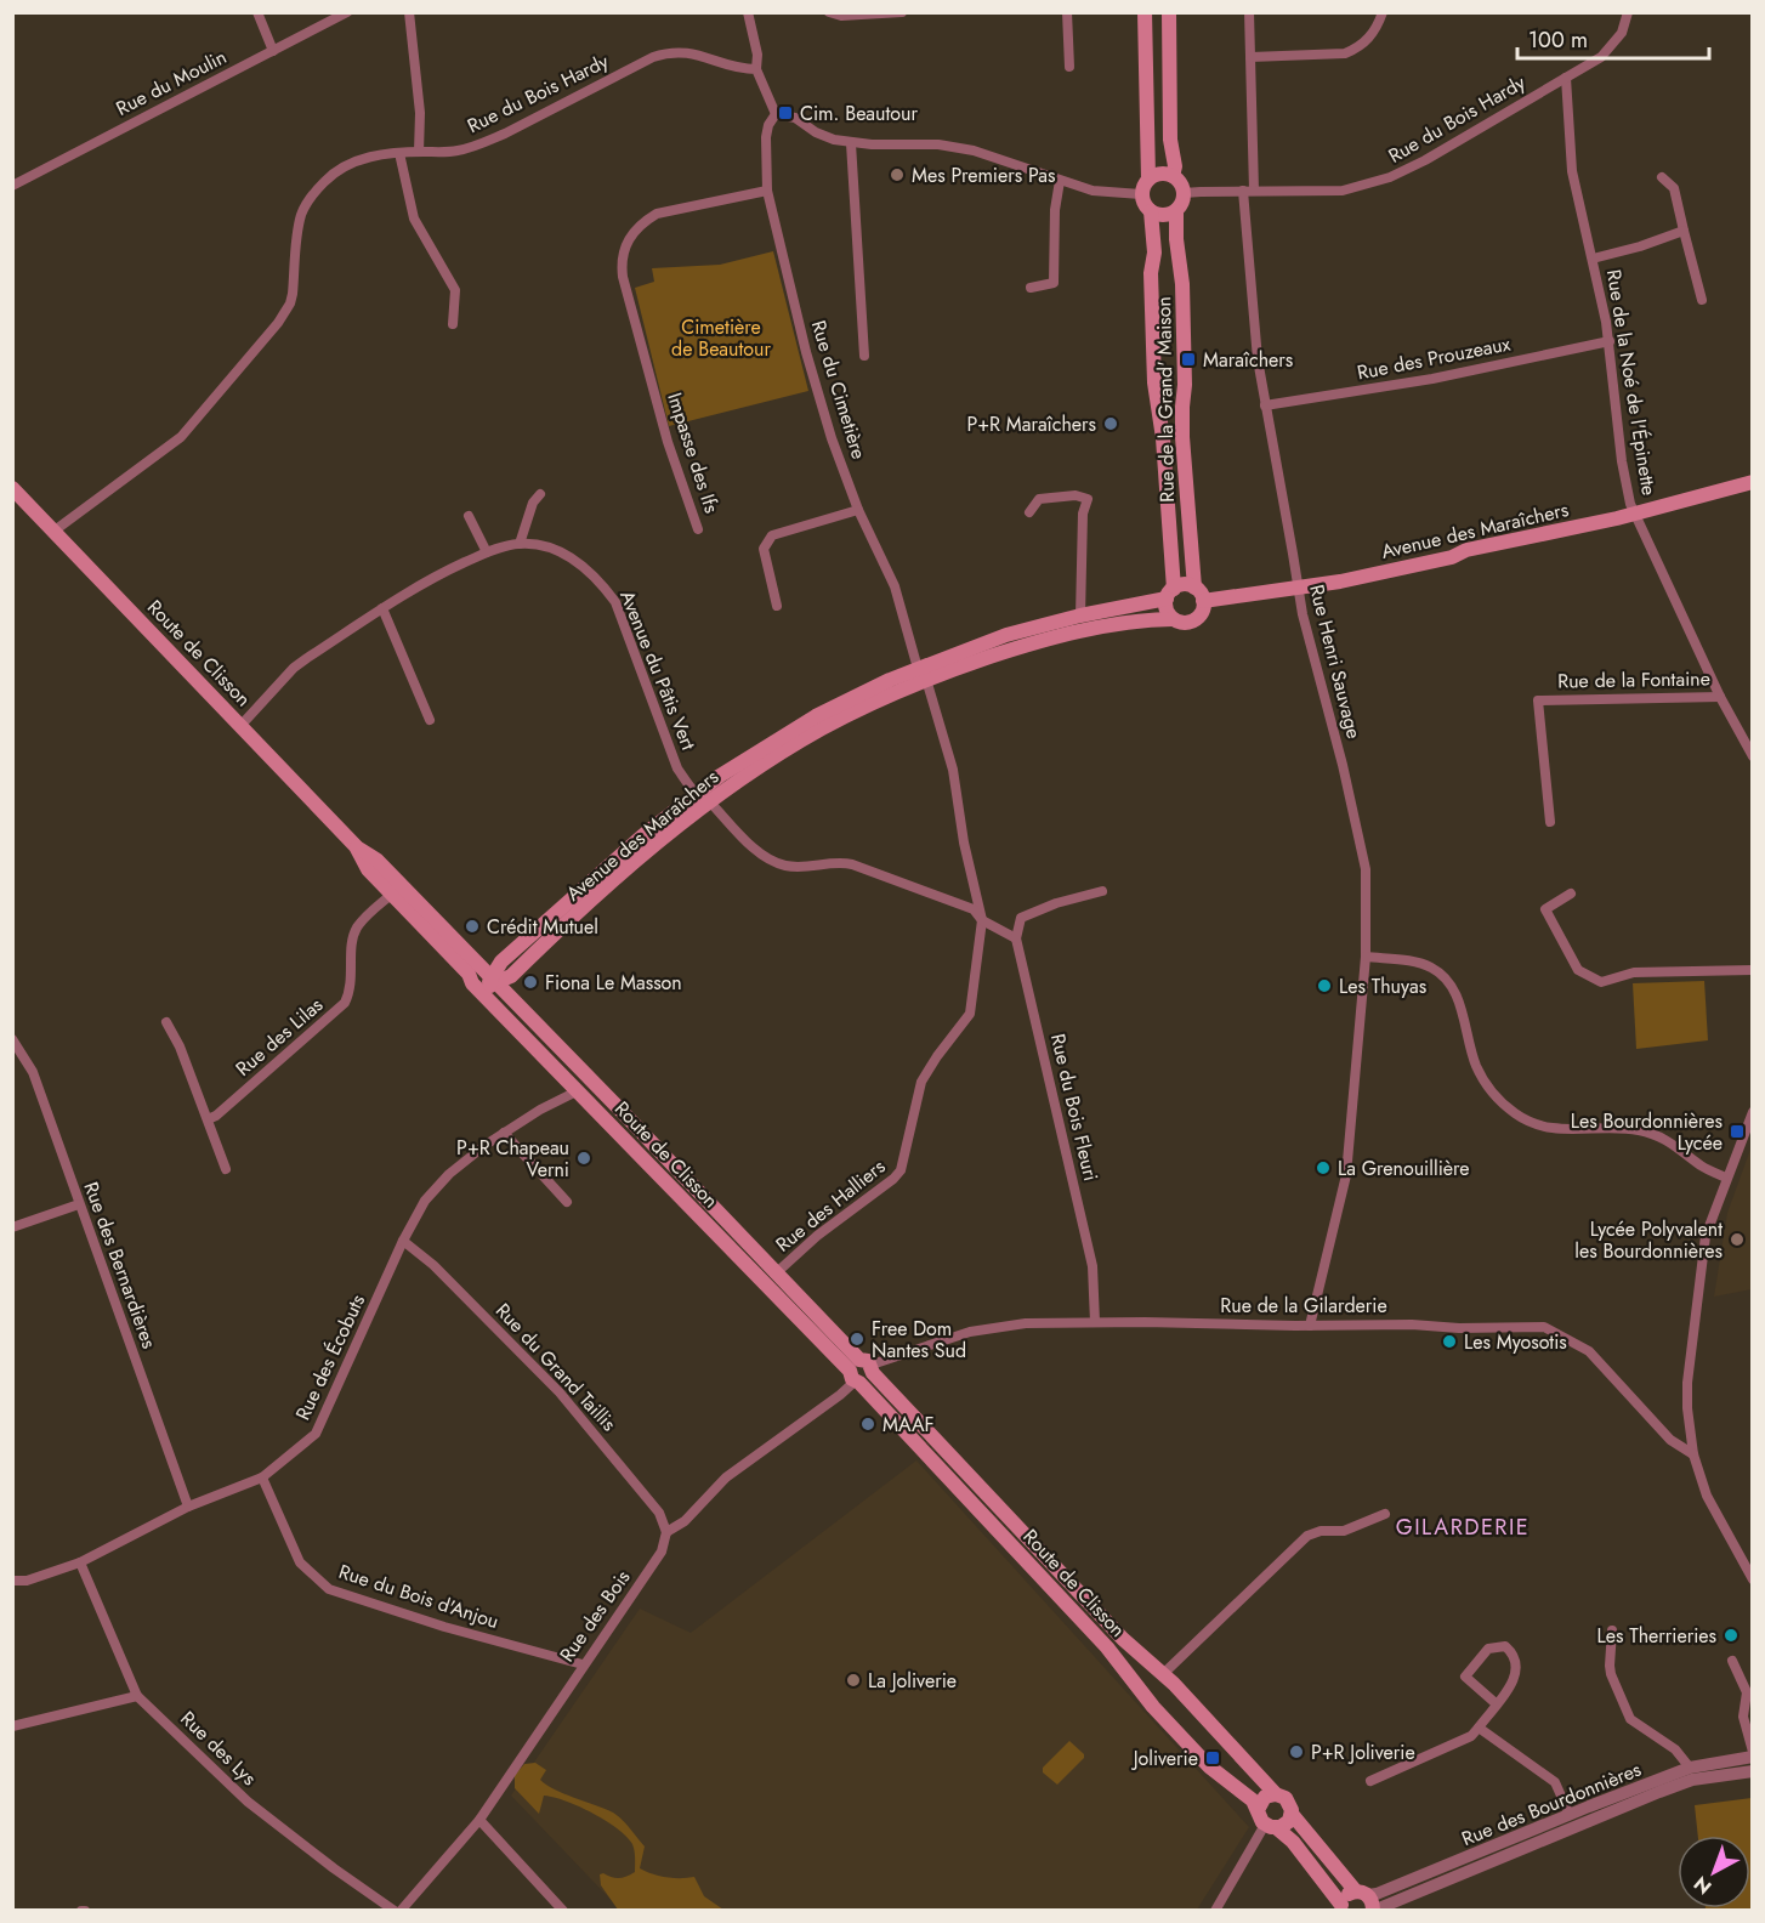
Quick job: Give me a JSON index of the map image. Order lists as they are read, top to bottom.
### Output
{
  "streets": {
    "main road": ["Rue de la Grand' Maison", "Avenue des Maraîchers", "Route de Clisson"],
    "street": [
      "Rue du Moulin",
      "Rue du Bois Hardy",
      "Rue des Prouzeaux",
      "Rue de la Noé de l'Épinette",
      "Rue du Cimetière",
      "Impasse des Ifs",
      "Rue Henri Sauvage",
      "Avenue du Pâtis Vert",
      "Rue de la Fontaine",
      "Rue des Lilas",
      "Rue du Bois Fleuri",
      "Rue des Halliers",
      "Rue des Bernardières",
      "Rue de la Gilarderie",
      "Rue des Écobuts",
      "Rue du Grand Taillis",
      "Rue du Bois d'Anjou",
      "Rue des Bois",
      "Rue des Lys",
      "Rue des Bourdonnières"
    ]
  },
  "crossings": [
    ["Rue du Bois Hardy", "Rue de la Noé de l'Épinette"],
    ["Rue du Bois Hardy", "Rue de la Grand' Maison"],
    ["Rue du Bois Hardy", "Route de Clisson"],
    ["Rue du Bois Hardy", "Rue Henri Sauvage"],
    ["Rue des Prouzeaux", "Rue de la Noé de l'Épinette"],
    ["Rue des Prouzeaux", "Rue Henri Sauvage"],
    ["Rue de la Noé de l'Épinette", "Avenue des Maraîchers"],
    ["Rue de la Noé de l'Épinette", "Rue de la Fontaine"],
    ["Rue du Cimetière", "Impasse des Ifs"],
    ["Rue du Cimetière", "Avenue des Maraîchers"],
    ["Rue du Cimetière", "Avenue du Pâtis Vert"],
    ["Rue du Cimetière", "Rue des Halliers"],
    ["Rue de la Grand' Maison", "Avenue des Maraîchers"],
    ["Avenue des Maraîchers", "Route de Clisson"],
    ["Avenue des Maraîchers", "Rue Henri Sauvage"],
    ["Avenue des Maraîchers", "Avenue du Pâtis Vert"],
    ["Route de Clisson", "Avenue du Pâtis Vert"],
    ["Route de Clisson", "Rue des Lilas"],
    ["Route de Clisson", "Rue des Halliers"],
    ["Route de Clisson", "Rue de la Gilarderie"],
    ["Route de Clisson", "Rue des Écobuts"],
    ["Route de Clisson", "Rue des Bois"],
    ["Rue Henri Sauvage", "Rue de la Gilarderie"],
    ["Avenue du Pâtis Vert", "Rue des Halliers"],
    ["Rue du Bois Fleuri", "Rue de la Gilarderie"],
    ["Rue des Bernardières", "Rue des Écobuts"],
    ["Rue des Écobuts", "Rue du Grand Taillis"],
    ["Rue des Écobuts", "Rue du Bois d'Anjou"],
    ["Rue des Écobuts", "Rue des Lys"],
    ["Rue du Grand Taillis", "Rue des Bois"],
    ["Rue du Bois d'Anjou", "Rue des Bois"]
  ],
  "districts": ["GILARDERIE"],
  "parks": ["Cimetière de Beautour"],
  "places": {
    "transit": [
      "Cim. Beautour",
      "Maraîchers",
      "Les Bourdonnières Lycée",
      "Joliverie"
    ],
    "other": [
      "Mes Premiers Pas",
      "P+R Maraîchers",
      "Crédit Mutuel",
      "Fiona Le Masson",
      "Les Thuyas",
      "P+R Chapeau Verni",
      "La Grenouillière",
      "Lycée Polyvalent les Bourdonnières",
      "Free Dom Nantes Sud",
      "Les Myosotis",
      "MAAF",
      "Les Therrieries",
      "La Joliverie",
      "P+R Joliverie"
    ]
  },
  "scale_bar": "100 m",
  "north": "bottom left"
}
